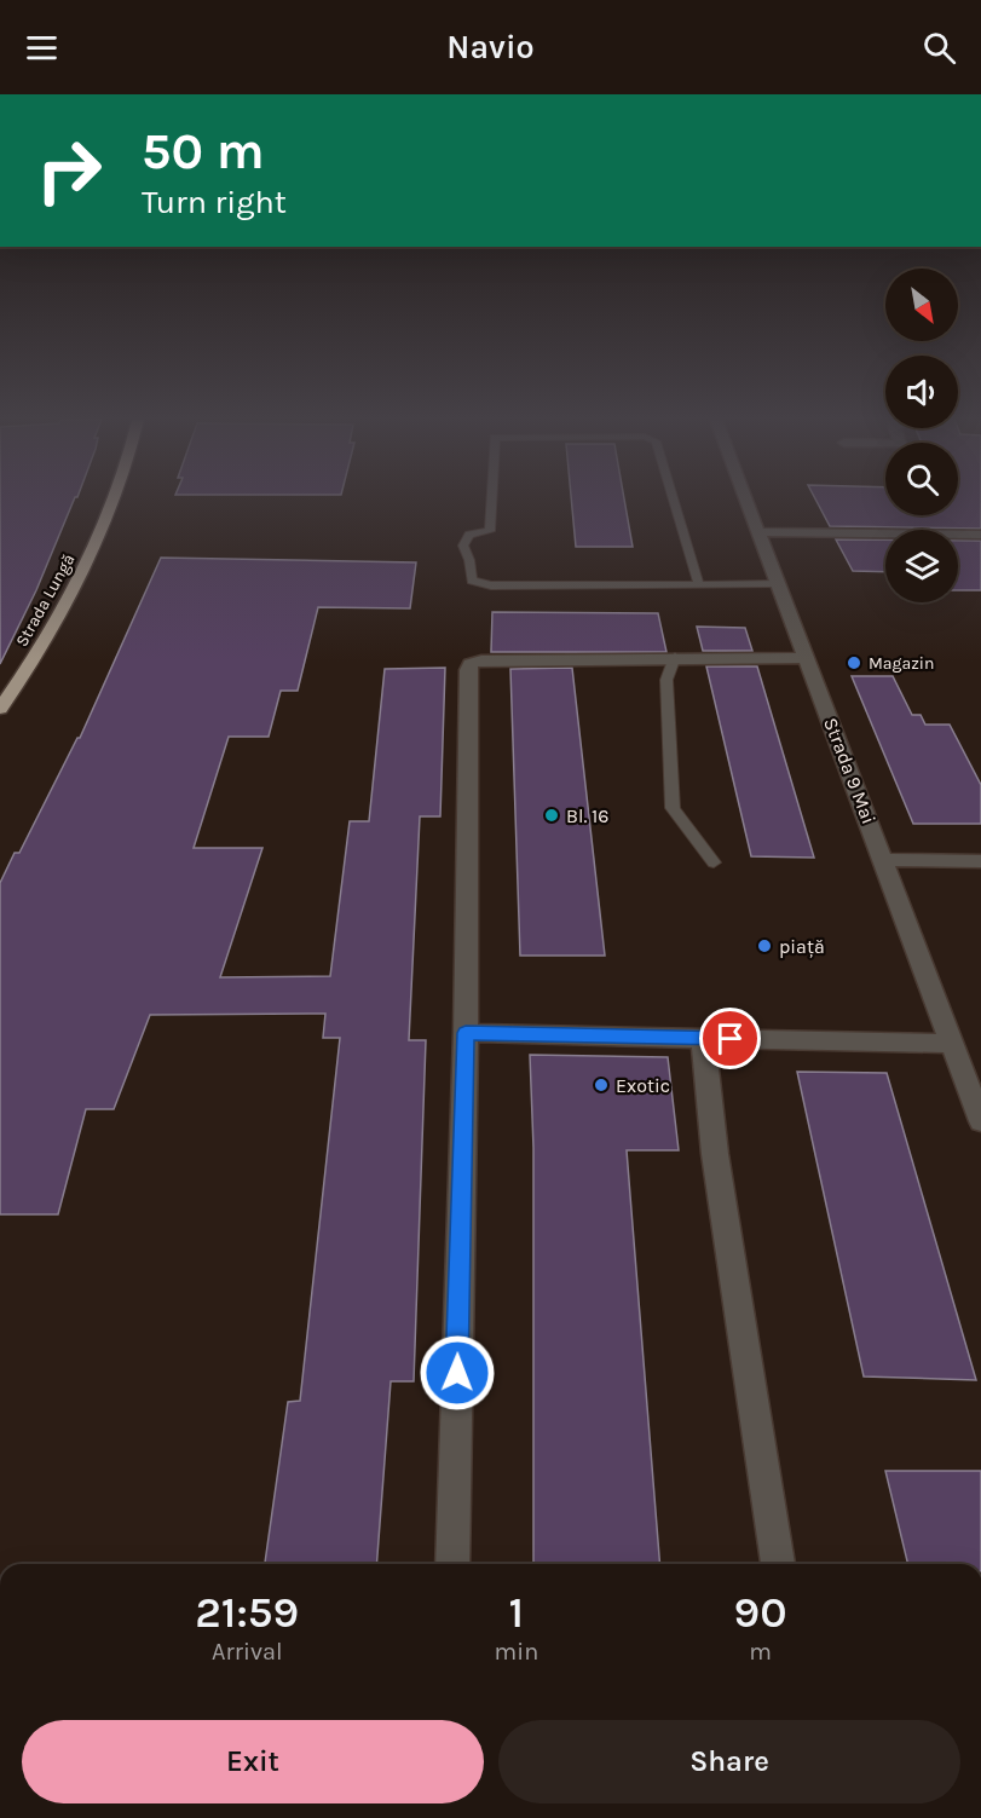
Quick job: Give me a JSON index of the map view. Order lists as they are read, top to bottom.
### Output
{
  "streets": {
    "highway": ["Strada Lungă"],
    "street": ["Strada 9 Mai"]
  },
  "places": [
    "Magazin",
    "Bl. 16",
    "piață",
    "Exotic"
  ],
  "north": "bottom right",
  "page": {
    "header": "Navio",
    "turn": ["50 m", "Turn right"],
    "eta": [
      "21:59",
      "Arrival",
      "1",
      "min",
      "90",
      "m"
    ],
    "buttons": ["Exit", "Share"]
  }
}
